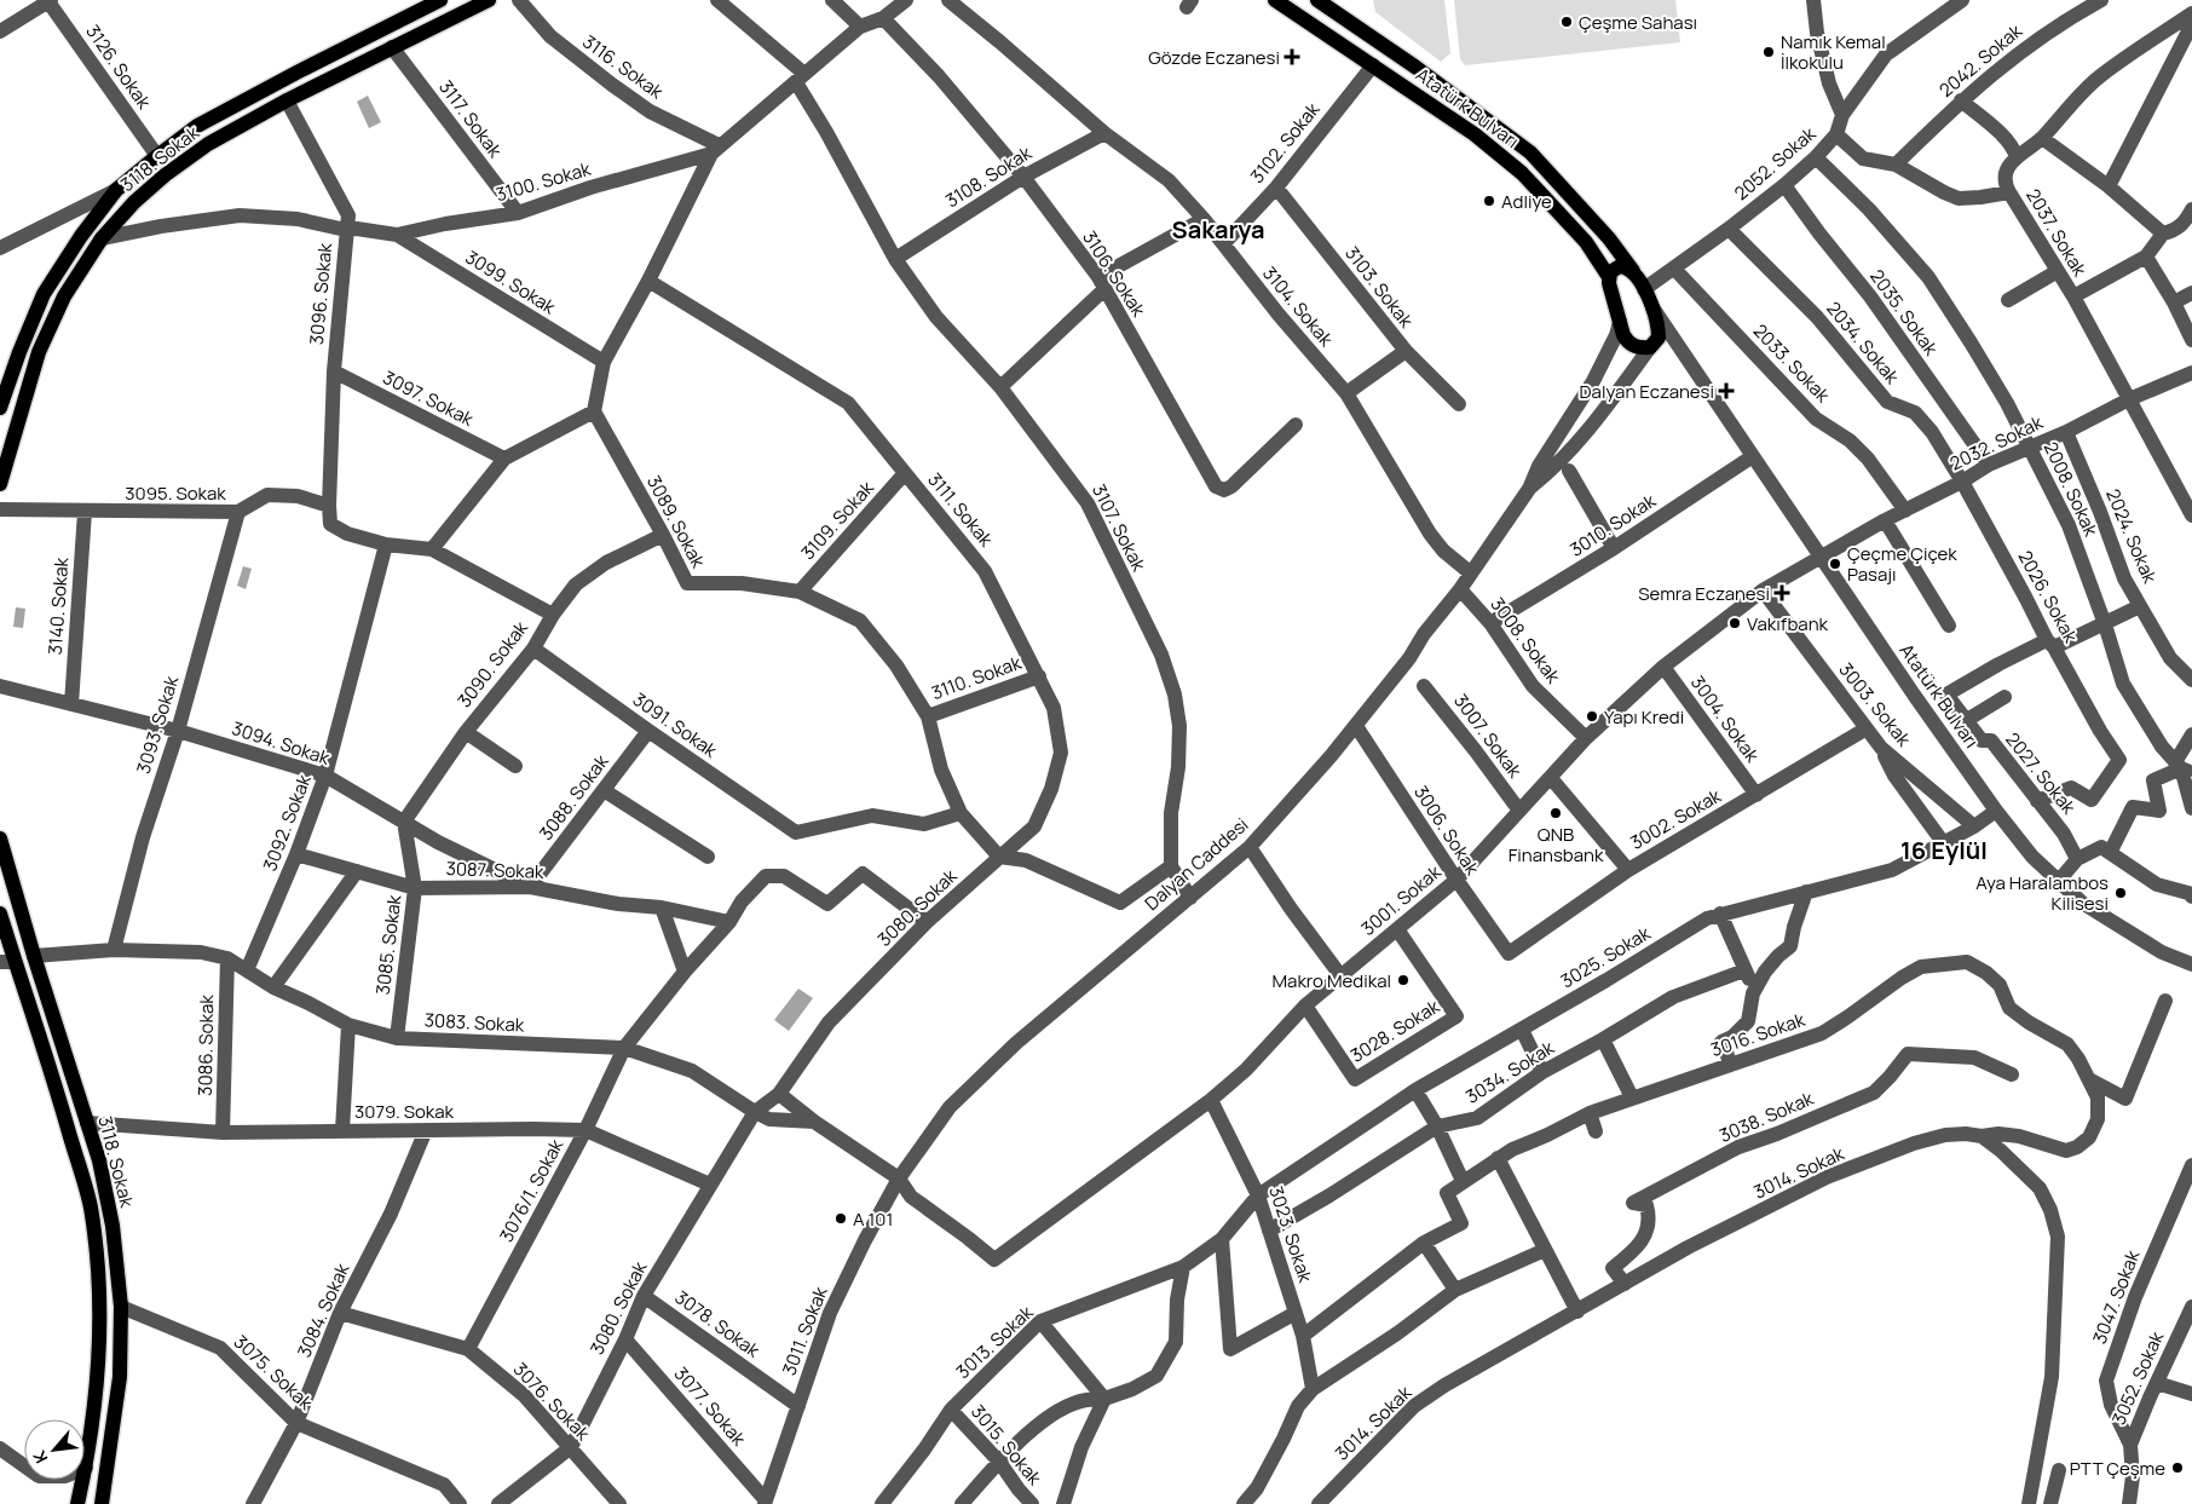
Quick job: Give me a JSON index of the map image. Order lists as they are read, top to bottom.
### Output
{
  "streets": {
    "main road": ["Atatürk Bulvarı", "3118. Sokak"],
    "street": [
      "2042. Sokak",
      "3126. Sokak",
      "3116. Sokak",
      "3117. Sokak",
      "3102. Sokak",
      "2052. Sokak",
      "3108. Sokak",
      "3100. Sokak",
      "2037. Sokak",
      "3106. Sokak",
      "3099. Sokak",
      "3103. Sokak",
      "3096. Sokak",
      "3104. Sokak",
      "2035. Sokak",
      "2034. Sokak",
      "2033. Sokak",
      "3097. Sokak",
      "2032. Sokak",
      "2008. Sokak",
      "3095. Sokak",
      "3111. Sokak",
      "3109. Sokak",
      "3089. Sokak",
      "3010. Sokak",
      "3107. Sokak",
      "2024. Sokak",
      "2026. Sokak",
      "3140. Sokak",
      "3008. Sokak",
      "3090. Sokak",
      "3110. Sokak",
      "3003. Sokak",
      "3004. Sokak",
      "3093. Sokak",
      "3091. Sokak",
      "3007. Sokak",
      "3094. Sokak",
      "2027. Sokak",
      "3088. Sokak",
      "3002. Sokak",
      "3092. Sokak",
      "3006. Sokak",
      "Dalyan Caddesi",
      "3087. Sokak",
      "3001. Sokak",
      "3080. Sokak",
      "3085. Sokak",
      "3025. Sokak",
      "3083. Sokak",
      "3028. Sokak",
      "3016. Sokak",
      "3086. Sokak",
      "3034. Sokak",
      "3079. Sokak",
      "3038. Sokak",
      "3014. Sokak",
      "3076/1. Sokak",
      "3023. Sokak",
      "3047. Sokak",
      "3084. Sokak",
      "3078. Sokak",
      "3011. Sokak",
      "3013. Sokak",
      "3075. Sokak",
      "3052. Sokak",
      "3076. Sokak",
      "3077. Sokak",
      "3015. Sokak"
    ]
  },
  "crossings": [
    ["2042. Sokak", "2037. Sokak"],
    ["3126. Sokak", "3118. Sokak"],
    ["3116. Sokak", "3100. Sokak"],
    ["Atatürk Bulvarı", "3102. Sokak"],
    ["Atatürk Bulvarı", "2052. Sokak"],
    ["Atatürk Bulvarı", "2032. Sokak"],
    ["Atatürk Bulvarı", "3010. Sokak"],
    ["Atatürk Bulvarı", "3001. Sokak"],
    ["Atatürk Bulvarı", "3025. Sokak"],
    ["3117. Sokak", "3118. Sokak"],
    ["3117. Sokak", "3100. Sokak"],
    ["3102. Sokak", "3103. Sokak"],
    ["3102. Sokak", "3104. Sokak"],
    ["3118. Sokak", "3100. Sokak"],
    ["3118. Sokak", "3096. Sokak"],
    ["3118. Sokak", "3083. Sokak"],
    ["3118. Sokak", "3079. Sokak"],
    ["3118. Sokak", "3075. Sokak"],
    ["2052. Sokak", "2037. Sokak"],
    ["2052. Sokak", "2035. Sokak"],
    ["2052. Sokak", "2034. Sokak"],
    ["2052. Sokak", "2033. Sokak"],
    ["2052. Sokak", "2008. Sokak"],
    ["3108. Sokak", "3106. Sokak"],
    ["3108. Sokak", "3104. Sokak"],
    ["3108. Sokak", "3107. Sokak"],
    ["3100. Sokak", "3106. Sokak"],
    ["3100. Sokak", "3099. Sokak"],
    ["3100. Sokak", "3096. Sokak"],
    ["3100. Sokak", "3107. Sokak"],
    ["2037. Sokak", "2032. Sokak"],
    ["3096. Sokak", "3097. Sokak"],
    ["3096. Sokak", "3095. Sokak"],
    ["3104. Sokak", "Dalyan Caddesi"],
    ["2035. Sokak", "2032. Sokak"],
    ["2034. Sokak", "2032. Sokak"],
    ["2034. Sokak", "2026. Sokak"],
    ["2033. Sokak", "2032. Sokak"],
    ["2032. Sokak", "2008. Sokak"],
    ["2032. Sokak", "2024. Sokak"],
    ["2032. Sokak", "2026. Sokak"],
    ["2032. Sokak", "3001. Sokak"],
    ["3095. Sokak", "3140. Sokak"],
    ["3095. Sokak", "3093. Sokak"],
    ["3111. Sokak", "3109. Sokak"],
    ["3111. Sokak", "3089. Sokak"],
    ["3111. Sokak", "3110. Sokak"],
    ["3111. Sokak", "3080. Sokak"],
    ["3109. Sokak", "3089. Sokak"],
    ["3089. Sokak", "3090. Sokak"],
    ["3089. Sokak", "3110. Sokak"],
    ["3089. Sokak", "3091. Sokak"],
    ["3089. Sokak", "3080. Sokak"],
    ["3010. Sokak", "3008. Sokak"],
    ["2026. Sokak", "2027. Sokak"],
    ["3140. Sokak", "3094. Sokak"],
    ["3008. Sokak", "Dalyan Caddesi"],
    ["3008. Sokak", "3001. Sokak"],
    ["3090. Sokak", "3091. Sokak"],
    ["3090. Sokak", "3094. Sokak"],
    ["3090. Sokak", "3085. Sokak"],
    ["3003. Sokak", "3002. Sokak"],
    ["3003. Sokak", "3001. Sokak"],
    ["3003. Sokak", "3025. Sokak"],
    ["3004. Sokak", "3002. Sokak"],
    ["3004. Sokak", "3001. Sokak"],
    ["3093. Sokak", "3094. Sokak"],
    ["3093. Sokak", "3083. Sokak"],
    ["3091. Sokak", "3088. Sokak"],
    ["3007. Sokak", "3001. Sokak"],
    ["3094. Sokak", "3088. Sokak"],
    ["3094. Sokak", "3092. Sokak"],
    ["3094. Sokak", "3087. Sokak"],
    ["3094. Sokak", "3085. Sokak"],
    ["3088. Sokak", "3087. Sokak"],
    ["3002. Sokak", "3006. Sokak"],
    ["3092. Sokak", "3087. Sokak"],
    ["3092. Sokak", "3083. Sokak"],
    ["3006. Sokak", "Dalyan Caddesi"],
    ["3006. Sokak", "3001. Sokak"],
    ["Dalyan Caddesi", "3083. Sokak"],
    ["Dalyan Caddesi", "3011. Sokak"],
    ["3087. Sokak", "3085. Sokak"],
    ["3087. Sokak", "3076/1. Sokak"],
    ["3001. Sokak", "3083. Sokak"],
    ["3001. Sokak", "3028. Sokak"],
    ["3001. Sokak", "3023. Sokak"],
    ["3080. Sokak", "3083. Sokak"],
    ["3080. Sokak", "3079. Sokak"],
    ["3080. Sokak", "3076/1. Sokak"],
    ["3080. Sokak", "3078. Sokak"],
    ["3080. Sokak", "3076. Sokak"],
    ["3080. Sokak", "3077. Sokak"],
    ["3085. Sokak", "3083. Sokak"],
    ["3025. Sokak", "3023. Sokak"],
    ["3025. Sokak", "3013. Sokak"],
    ["3083. Sokak", "3086. Sokak"],
    ["3083. Sokak", "3076/1. Sokak"],
    ["3083. Sokak", "3011. Sokak"],
    ["3016. Sokak", "3014. Sokak"],
    ["3016. Sokak", "3023. Sokak"],
    ["3086. Sokak", "3079. Sokak"],
    ["3034. Sokak", "3023. Sokak"],
    ["3079. Sokak", "3076/1. Sokak"],
    ["3079. Sokak", "3084. Sokak"],
    ["3038. Sokak", "3014. Sokak"],
    ["3076/1. Sokak", "3076. Sokak"],
    ["3023. Sokak", "3013. Sokak"],
    ["3047. Sokak", "3052. Sokak"],
    ["3084. Sokak", "3075. Sokak"],
    ["3084. Sokak", "3076. Sokak"],
    ["3078. Sokak", "3011. Sokak"],
    ["3011. Sokak", "3077. Sokak"],
    ["3013. Sokak", "3015. Sokak"]
  ],
  "districts": ["Sakarya", "16 Eylül"],
  "places": {
    "other": [
      "Çeşme Sahası",
      "Namık Kemal İlkokulu",
      "Adliye",
      "Çeçme Çiçek Pasajı",
      "Vakıfbank",
      "Yapı Kredi",
      "QNB Finansbank",
      "Aya Haralambos Kilisesi",
      "Makro Medikal",
      "A 101",
      "PTT Çeşme"
    ],
    "health": ["Gözde Eczanesi", "Dalyan Eczanesi", "Semra Eczanesi"]
  },
  "north": "bottom left"
}
